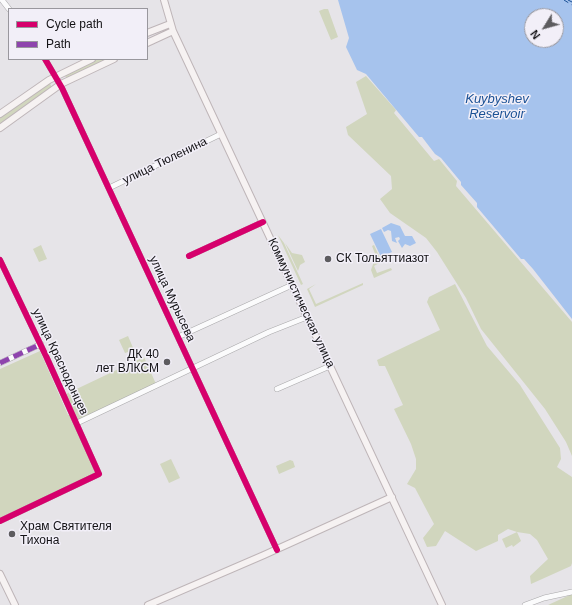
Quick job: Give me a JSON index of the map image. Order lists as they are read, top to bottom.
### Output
{
  "streets": {
    "main road": ["Коммунистическая улица"],
    "street": ["улица Тюленина", "улица Мурысева", "улица Краснодонцев"]
  },
  "crossings": [
    ["улица Тюленина", "улица Мурысева"],
    ["улица Тюленина", "Коммунистическая улица"]
  ],
  "water": ["Kuybyshev Reservoir"],
  "places": ["СК Тольяттиазот", "ДК 40 лет ВЛКСМ", "Храм Святителя Тихона"],
  "legend": ["Cycle path", "Path"],
  "north": "bottom left"
}
